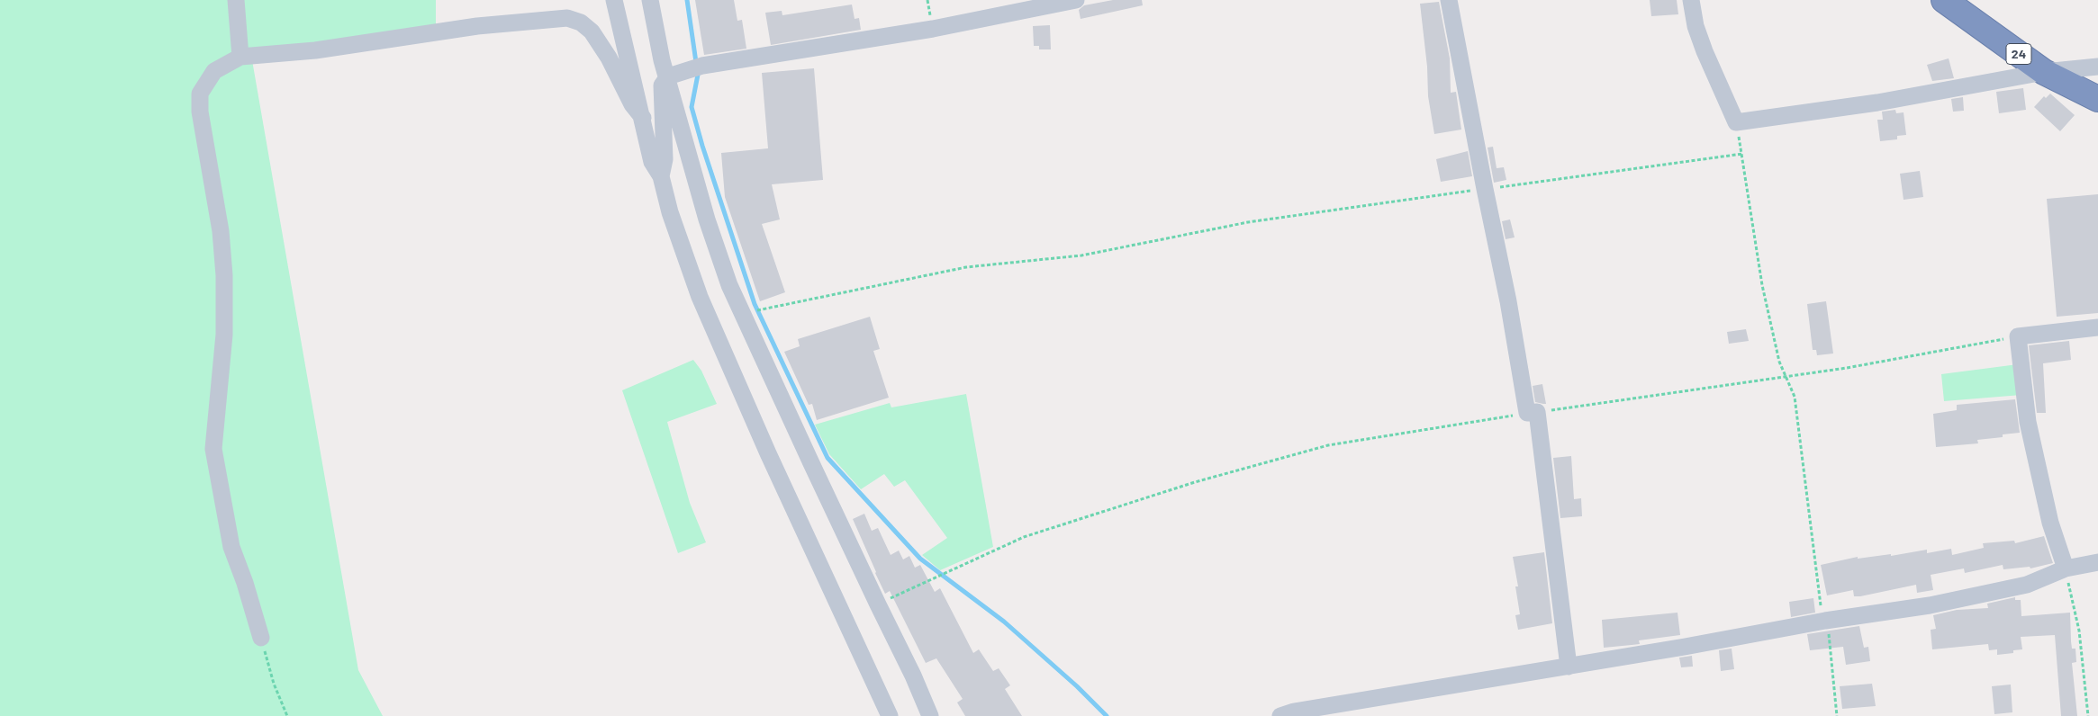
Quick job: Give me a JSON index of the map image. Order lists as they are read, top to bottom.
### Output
{
  "streets": {
    "highway": ["24"]
  }
}
